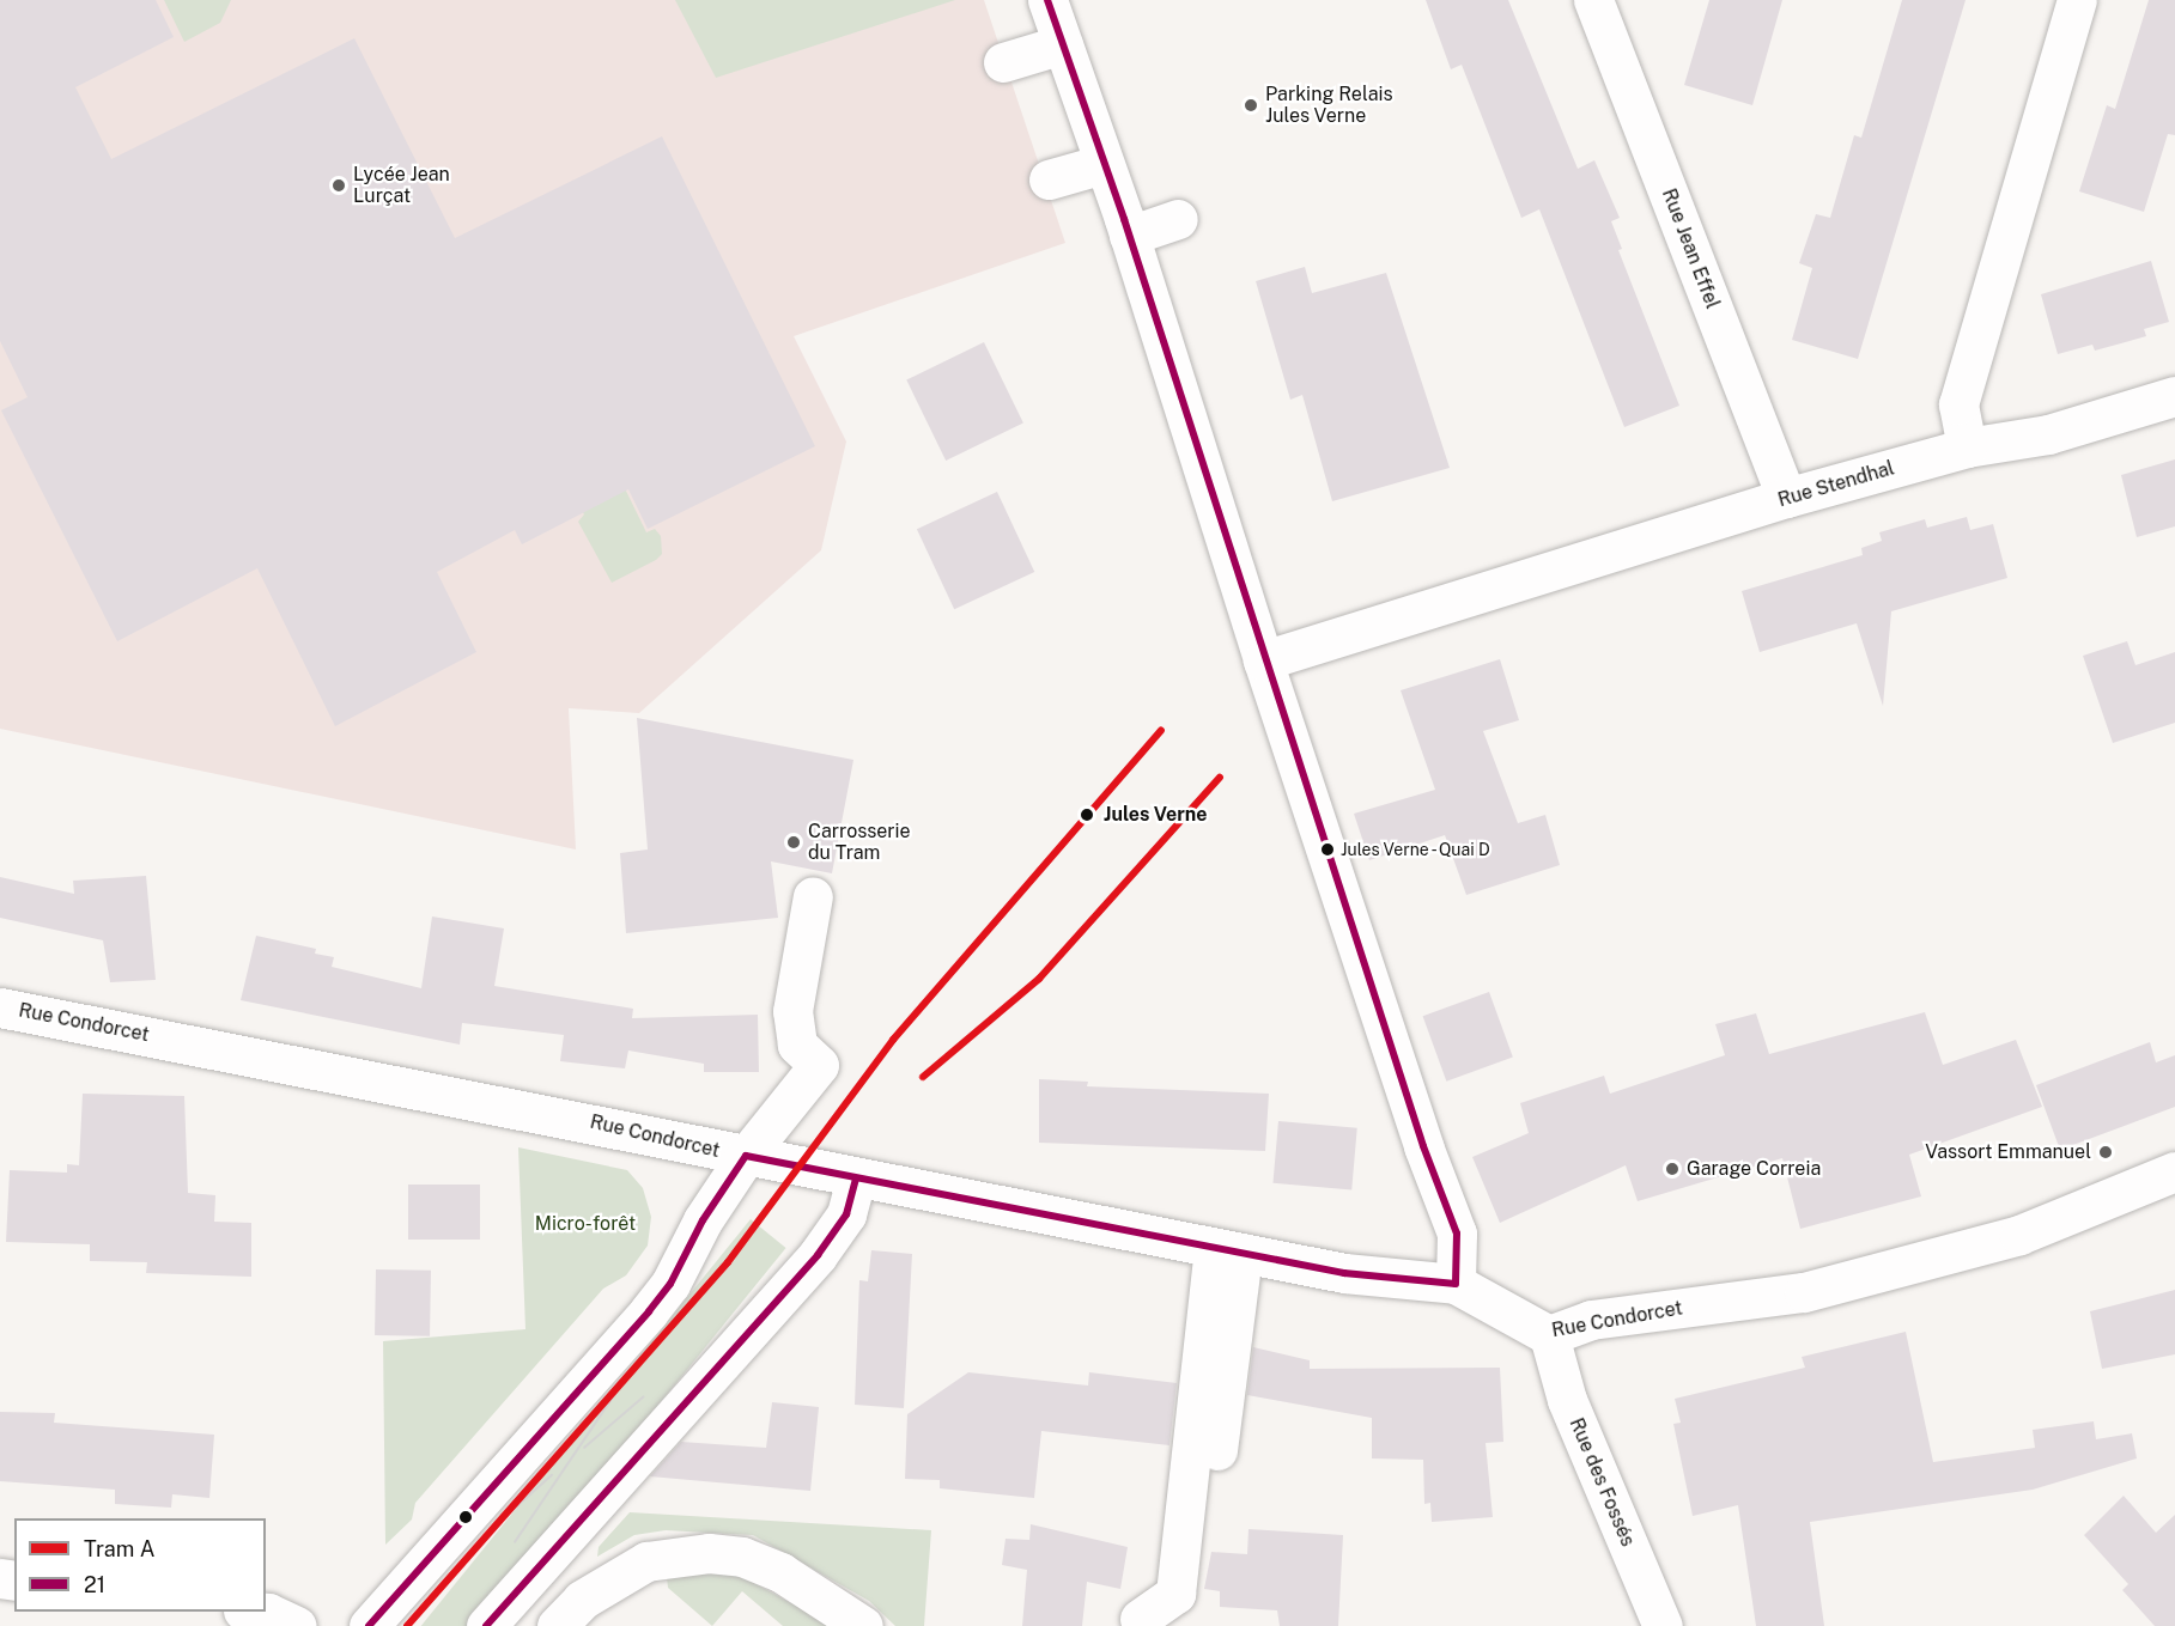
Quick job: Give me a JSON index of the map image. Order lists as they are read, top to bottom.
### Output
{
  "streets": {
    "street": [
      "Rue Jean Effel",
      "Rue Stendhal",
      "Rue Condorcet",
      "Rue des Fossés"
    ]
  },
  "crossings": [
    ["Rue Jean Effel", "Rue Stendhal"],
    ["Rue Condorcet", "Rue des Fossés"]
  ],
  "parks": ["Micro-forêt"],
  "places": [
    "Parking Relais Jules Verne",
    "Lycée Jean Lurçat",
    "Jules Verne",
    "Carrosserie du Tram",
    "Jules Verne - Quai D",
    "Vassort Emmanuel",
    "Garage Correia"
  ],
  "lines": ["transit line 21", "tram line A"],
  "legend": ["Tram A", "21"]
}
